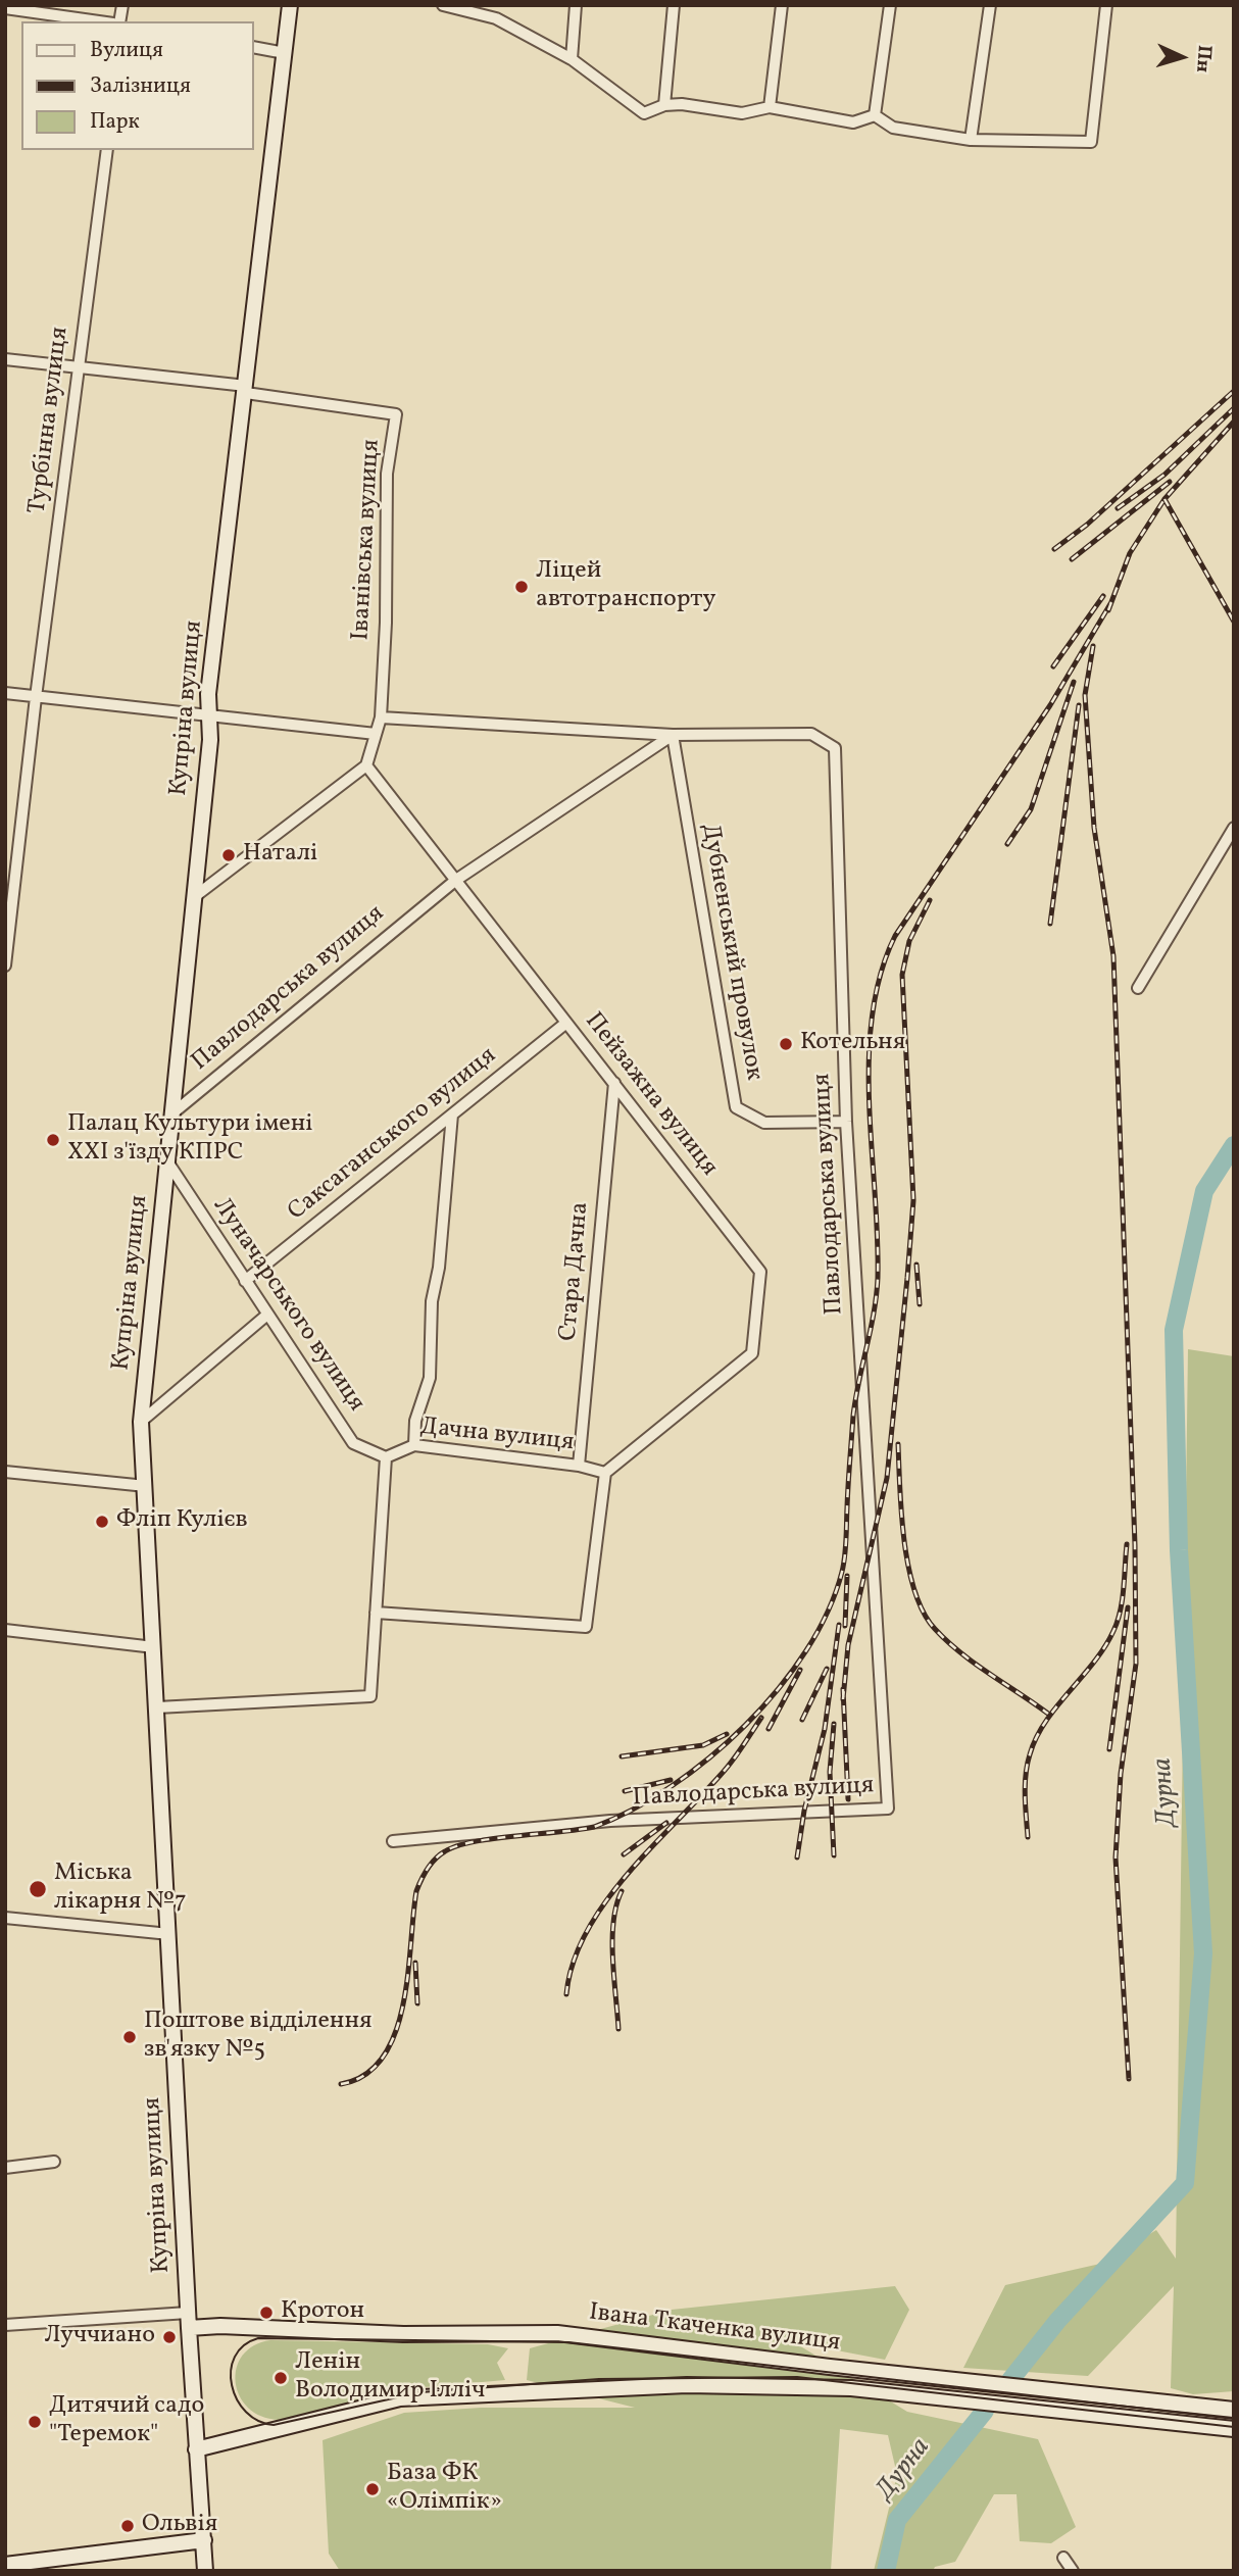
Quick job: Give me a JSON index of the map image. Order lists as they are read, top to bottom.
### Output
{
  "streets": {
    "main road": ["Купріна вулиця", "Івана Ткаченка вулиця"],
    "street": [
      "Турбінна вулиця",
      "Іванівська вулиця",
      "Дубненський провулок",
      "Павлодарська вулиця",
      "Пейзажна вулиця",
      "Саксаганського вулиця",
      "Стара Дачна",
      "Луначарського вулиця",
      "Дачна вулиця"
    ]
  },
  "crossings": [
    ["Іванівська вулиця", "Купріна вулиця"],
    ["Купріна вулиця", "Павлодарська вулиця"],
    ["Купріна вулиця", "Луначарського вулиця"],
    ["Купріна вулиця", "Івана Ткаченка вулиця"],
    ["Дубненський провулок", "Павлодарська вулиця"],
    ["Павлодарська вулиця", "Пейзажна вулиця"],
    ["Пейзажна вулиця", "Саксаганського вулиця"],
    ["Пейзажна вулиця", "Стара Дачна"],
    ["Пейзажна вулиця", "Дачна вулиця"],
    ["Саксаганського вулиця", "Луначарського вулиця"],
    ["Стара Дачна", "Дачна вулиця"],
    ["Луначарського вулиця", "Дачна вулиця"]
  ],
  "water": ["Дурна"],
  "places": [
    "Ліцей автотранспорту",
    "Наталі",
    "Котельня",
    "Палац Культури імені XXI з'їзду КПРС",
    "Фліп Кулієв",
    "Міська лікарня №7",
    "Поштове відділення зв'язку №5",
    "Кротон",
    "Луччиано",
    "Ленін Володимир Ілліч",
    "Дитячий садо \"Теремок\"",
    "База ФК «Олімпік»",
    "Ольвія"
  ],
  "legend": ["Вулиця", "Залізниця", "Парк"],
  "north": "right"
}
